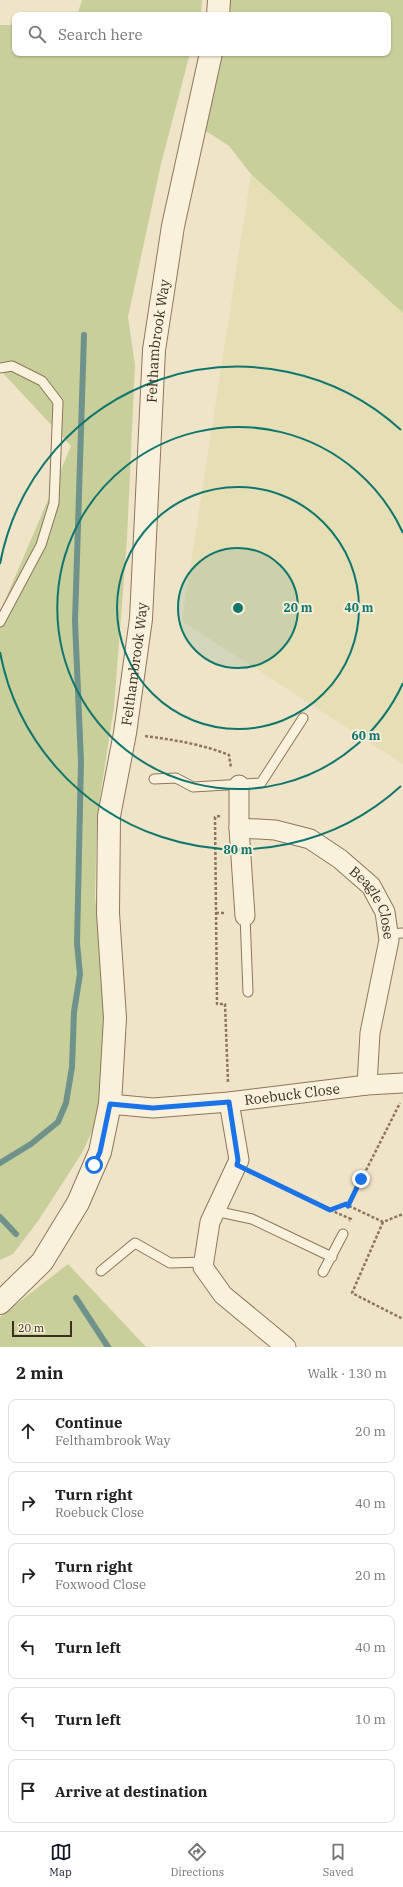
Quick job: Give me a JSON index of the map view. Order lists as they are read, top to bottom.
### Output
{
  "streets": {
    "street": ["Felthambrook Way", "Beagle Close", "Roebuck Close"]
  },
  "crossings": [
    ["Felthambrook Way", "Roebuck Close"],
    ["Beagle Close", "Roebuck Close"]
  ],
  "scale_bar": "20 m",
  "page": {
    "search": "Search here",
    "scale": "20 m",
    "heading": ["2 min", "Walk · 130 m"],
    "list": [
      ["Continue", "Felthambrook Way", "20 m"],
      ["Turn right", "Roebuck Close", "40 m"],
      ["Turn right", "Foxwood Close", "20 m"],
      ["Turn left", "40 m"],
      ["Turn left", "10 m"],
      "Arrive at destination"
    ],
    "nav": ["Map", "Directions", "Saved"]
  },
  "rings": [
    "20 m",
    "40 m",
    "60 m",
    "80 m"
  ]
}
